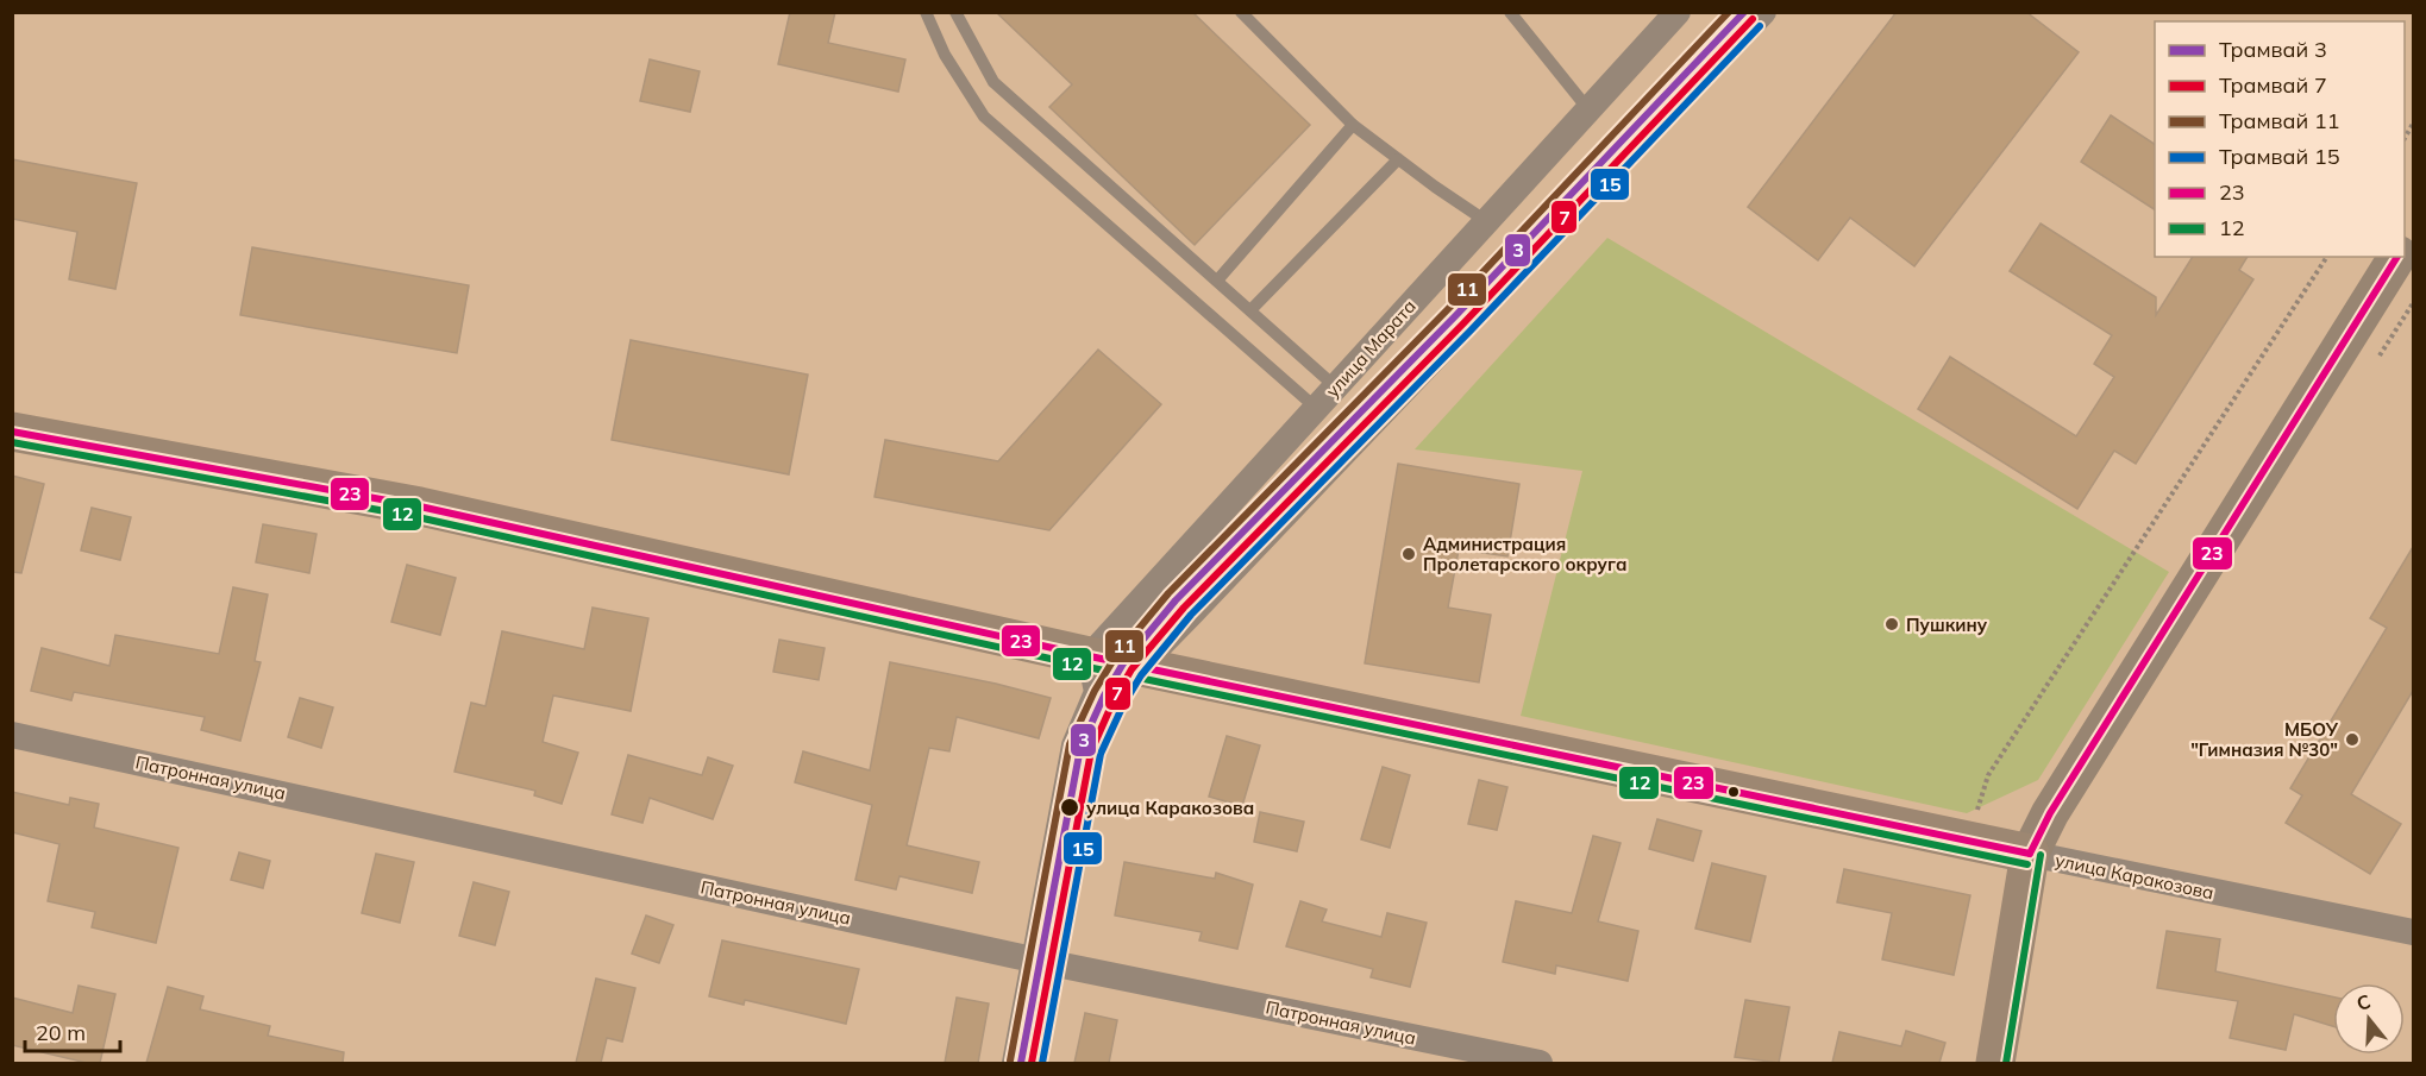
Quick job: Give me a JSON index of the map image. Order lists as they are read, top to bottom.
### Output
{
  "streets": {
    "main road": ["улица Каракозова"],
    "street": ["улица Марата", "Патронная улица"]
  },
  "crossings": [
    ["улица Марата", "Патронная улица"],
    ["улица Марата", "улица Каракозова"]
  ],
  "places": [
    "Администрация Пролетарского округа",
    "Пушкину",
    "МБОУ \"Гимназия №30\"",
    "улица Каракозова"
  ],
  "lines": [
    "tram line 3",
    "tram line 11",
    "tram line 7",
    "tram line 15",
    "transit line 23",
    "transit line 12"
  ],
  "legend": [
    "Трамвай 3",
    "Трамвай 7",
    "Трамвай 11",
    "Трамвай 15",
    "23",
    "12"
  ],
  "scale_bar": "20 m",
  "north": "top"
}
